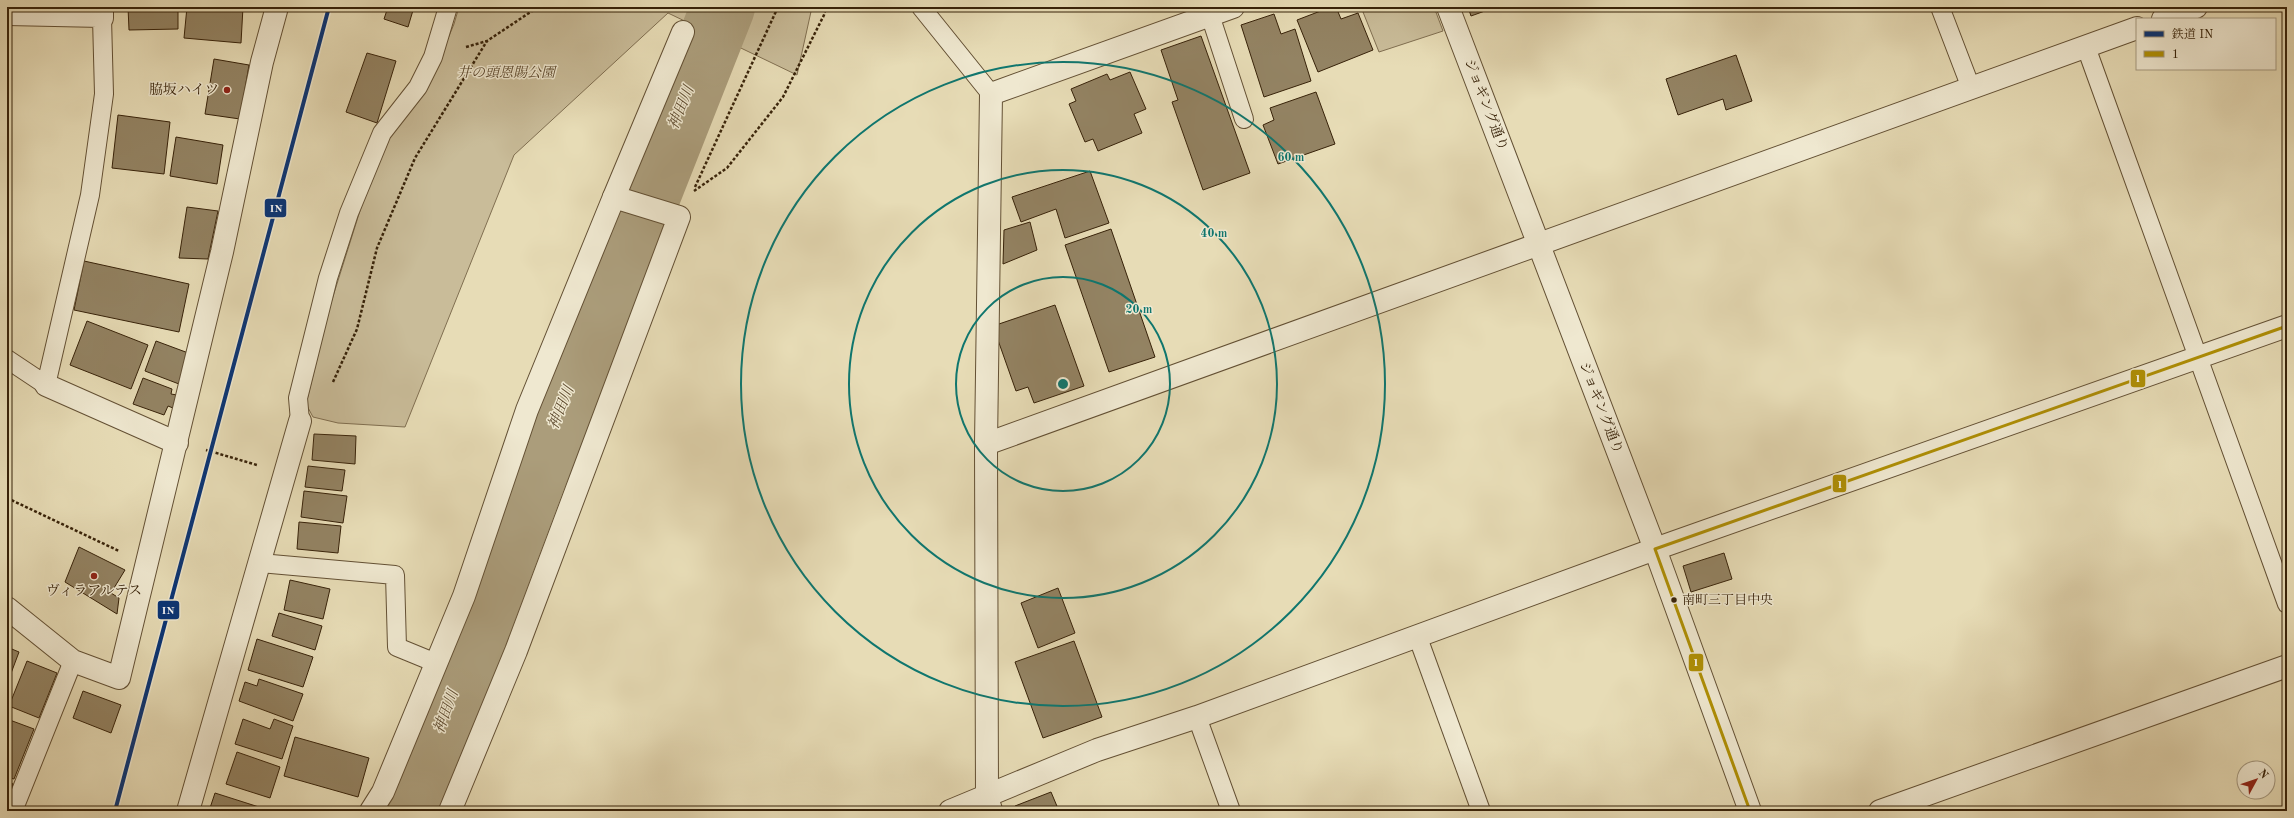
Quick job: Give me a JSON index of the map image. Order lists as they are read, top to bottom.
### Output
{
  "streets": {
    "street": ["ジョギング通り"]
  },
  "water": ["神田川"],
  "parks": ["井の頭恩賜公園"],
  "places": ["脇坂ハイツ", "ヴィラアルテス", "南町三丁目中央"],
  "lines": ["rail line IN", "transit line 1"],
  "legend": ["鉄道 IN", "1"],
  "north": "top right",
  "rings": ["60 m", "40 m", "20 m"]
}
